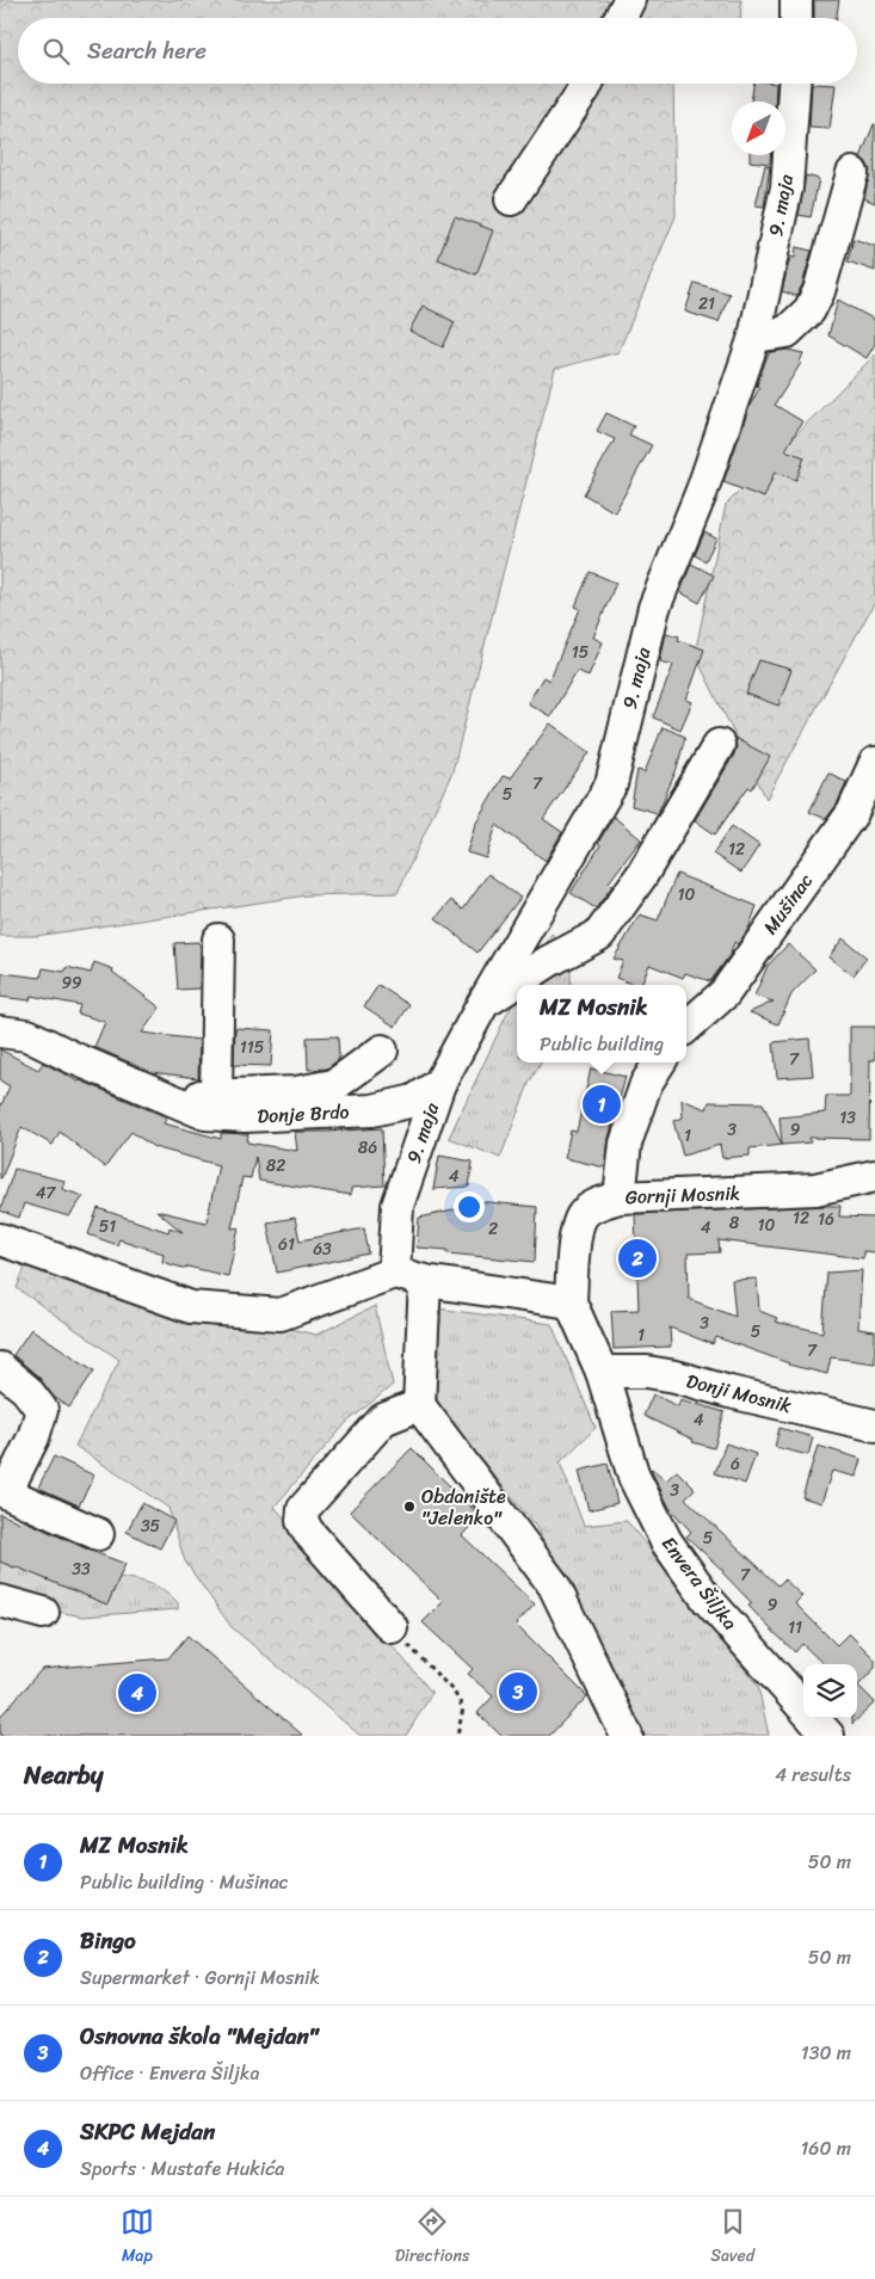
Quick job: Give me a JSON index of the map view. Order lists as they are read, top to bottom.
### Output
{
  "streets": {
    "street": [
      "9. maja",
      "Mušinac",
      "Donje Brdo",
      "Gornji Mosnik",
      "Donji Mosnik",
      "Envera Šiljka"
    ]
  },
  "crossings": [
    ["9. maja", "Donje Brdo"],
    ["Gornji Mosnik", "Envera Šiljka"],
    ["Donji Mosnik", "Envera Šiljka"]
  ],
  "places": ["Obdanište \"Jelenko\""],
  "house_numbers": [
    "21",
    "15",
    "7",
    "5",
    "12",
    "10",
    "99",
    "115",
    "7",
    "13",
    "3",
    "9",
    "1",
    "86",
    "82",
    "4",
    "47",
    "12",
    "16",
    "8",
    "10",
    "51",
    "4",
    "2",
    "61",
    "63",
    "3",
    "5",
    "1",
    "7",
    "4",
    "6",
    "3",
    "35",
    "5",
    "33",
    "7",
    "9",
    "11"
  ],
  "north": "bottom left",
  "page": {
    "search": "Search here",
    "popup": ["MZ Mosnik", "Public building"],
    "pins": [
      "1",
      "2",
      "3",
      "4"
    ],
    "heading": ["Nearby", "4 results"],
    "list": [
      {
        "mark": "1",
        "name": "MZ Mosnik",
        "note": "Public building · Mušinac",
        "value": "50 m"
      },
      {
        "mark": "2",
        "name": "Bingo",
        "note": "Supermarket · Gornji Mosnik",
        "value": "50 m"
      },
      {
        "mark": "3",
        "name": "Osnovna škola \"Mejdan\"",
        "note": "Office · Envera Šiljka",
        "value": "130 m"
      },
      {
        "mark": "4",
        "name": "SKPC Mejdan",
        "note": "Sports · Mustafe Hukića",
        "value": "160 m"
      }
    ],
    "nav": ["Map", "Directions", "Saved"]
  }
}
